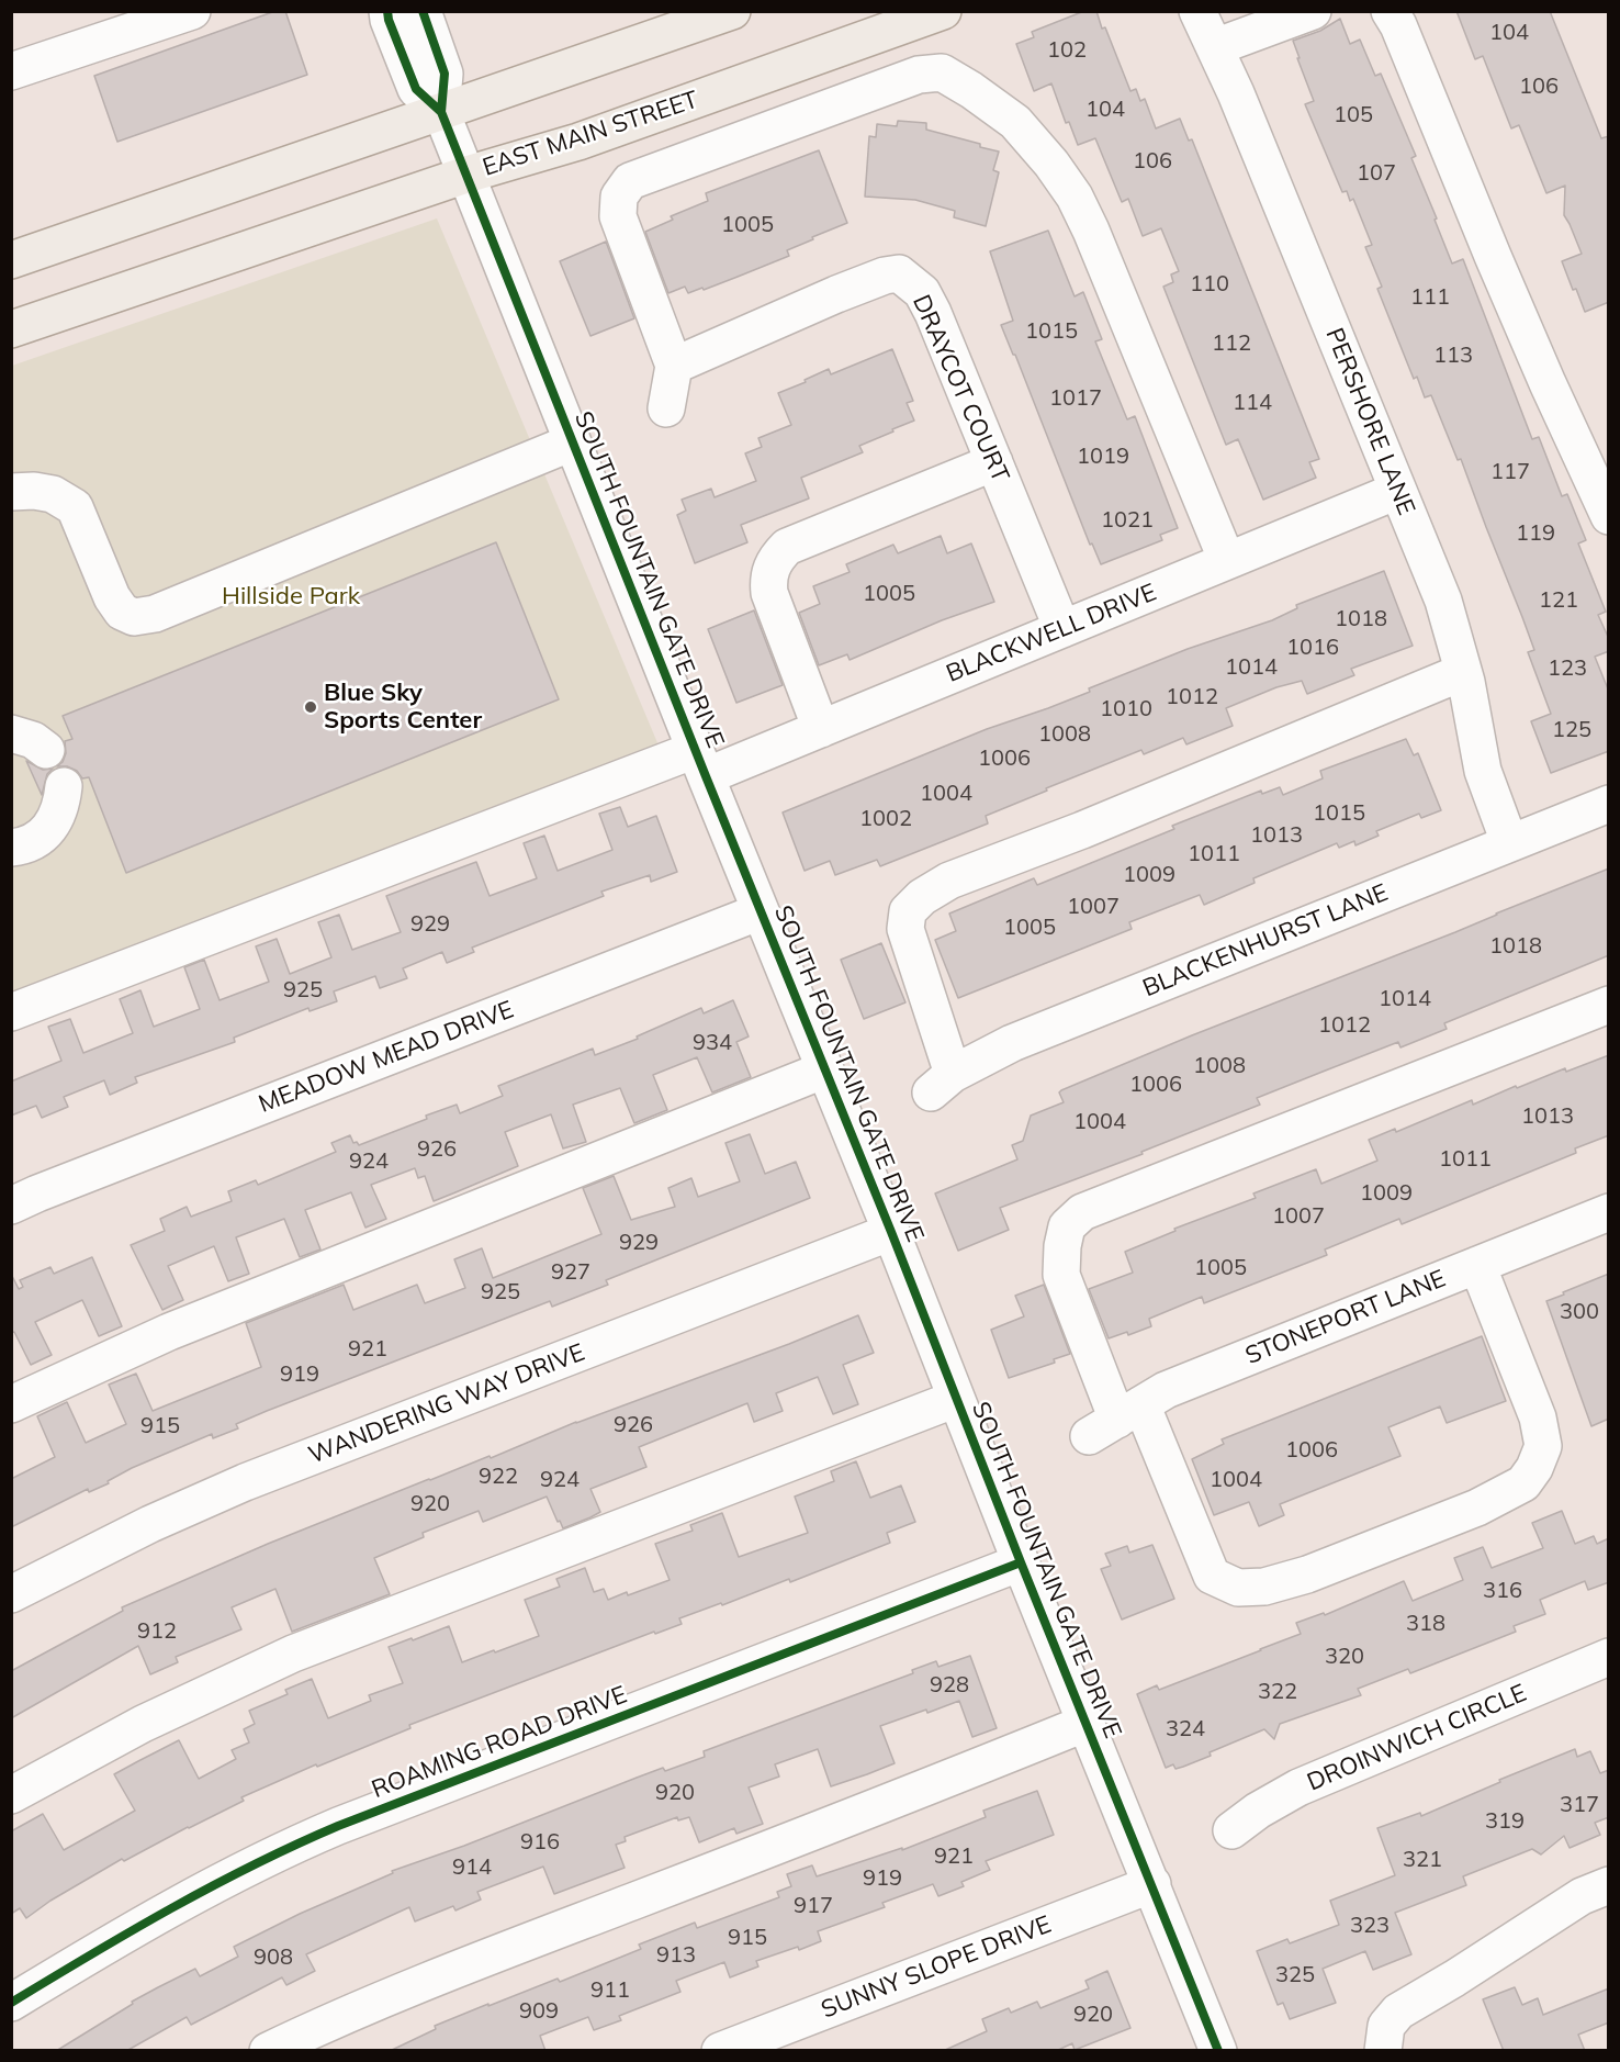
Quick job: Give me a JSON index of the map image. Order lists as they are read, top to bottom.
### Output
{
  "streets": {
    "main road": ["EAST MAIN STREET"],
    "street": [
      "DRAYCOT COURT",
      "PERSHORE LANE",
      "SOUTH FOUNTAIN GATE DRIVE",
      "BLACKWELL DRIVE",
      "BLACKENHURST LANE",
      "MEADOW MEAD DRIVE",
      "STONEPORT LANE",
      "WANDERING WAY DRIVE",
      "DROINWICH CIRCLE",
      "ROAMING ROAD DRIVE",
      "SUNNY SLOPE DRIVE"
    ]
  },
  "crossings": [
    ["EAST MAIN STREET", "SOUTH FOUNTAIN GATE DRIVE"],
    ["DRAYCOT COURT", "BLACKWELL DRIVE"],
    ["PERSHORE LANE", "BLACKWELL DRIVE"],
    ["PERSHORE LANE", "BLACKENHURST LANE"],
    ["SOUTH FOUNTAIN GATE DRIVE", "BLACKWELL DRIVE"],
    ["SOUTH FOUNTAIN GATE DRIVE", "MEADOW MEAD DRIVE"],
    ["SOUTH FOUNTAIN GATE DRIVE", "WANDERING WAY DRIVE"],
    ["SOUTH FOUNTAIN GATE DRIVE", "ROAMING ROAD DRIVE"],
    ["SOUTH FOUNTAIN GATE DRIVE", "SUNNY SLOPE DRIVE"]
  ],
  "parks": ["Hillside Park"],
  "places": ["Blue Sky Sports Center"],
  "house_numbers": [
    "104",
    "102",
    "106",
    "104",
    "105",
    "106",
    "107",
    "1005",
    "110",
    "111",
    "1015",
    "112",
    "113",
    "1017",
    "114",
    "1019",
    "117",
    "1021",
    "119",
    "1005",
    "121",
    "1018",
    "1016",
    "1014",
    "123",
    "1012",
    "1010",
    "125",
    "1008",
    "1006",
    "1004",
    "1015",
    "1002",
    "1013",
    "1011",
    "1009",
    "1007",
    "929",
    "1005",
    "1018",
    "925",
    "1014",
    "1012",
    "934",
    "1008",
    "1006",
    "1013",
    "1004",
    "926",
    "1011",
    "924",
    "1009",
    "1007",
    "929",
    "1005",
    "927",
    "925",
    "300",
    "921",
    "919",
    "926",
    "915",
    "1006",
    "922",
    "924",
    "1004",
    "920",
    "316",
    "318",
    "912",
    "320",
    "928",
    "322",
    "324",
    "920",
    "317",
    "319",
    "916",
    "921",
    "321",
    "914",
    "919",
    "917",
    "323",
    "915",
    "913",
    "908",
    "325",
    "911",
    "909",
    "920"
  ]
}
